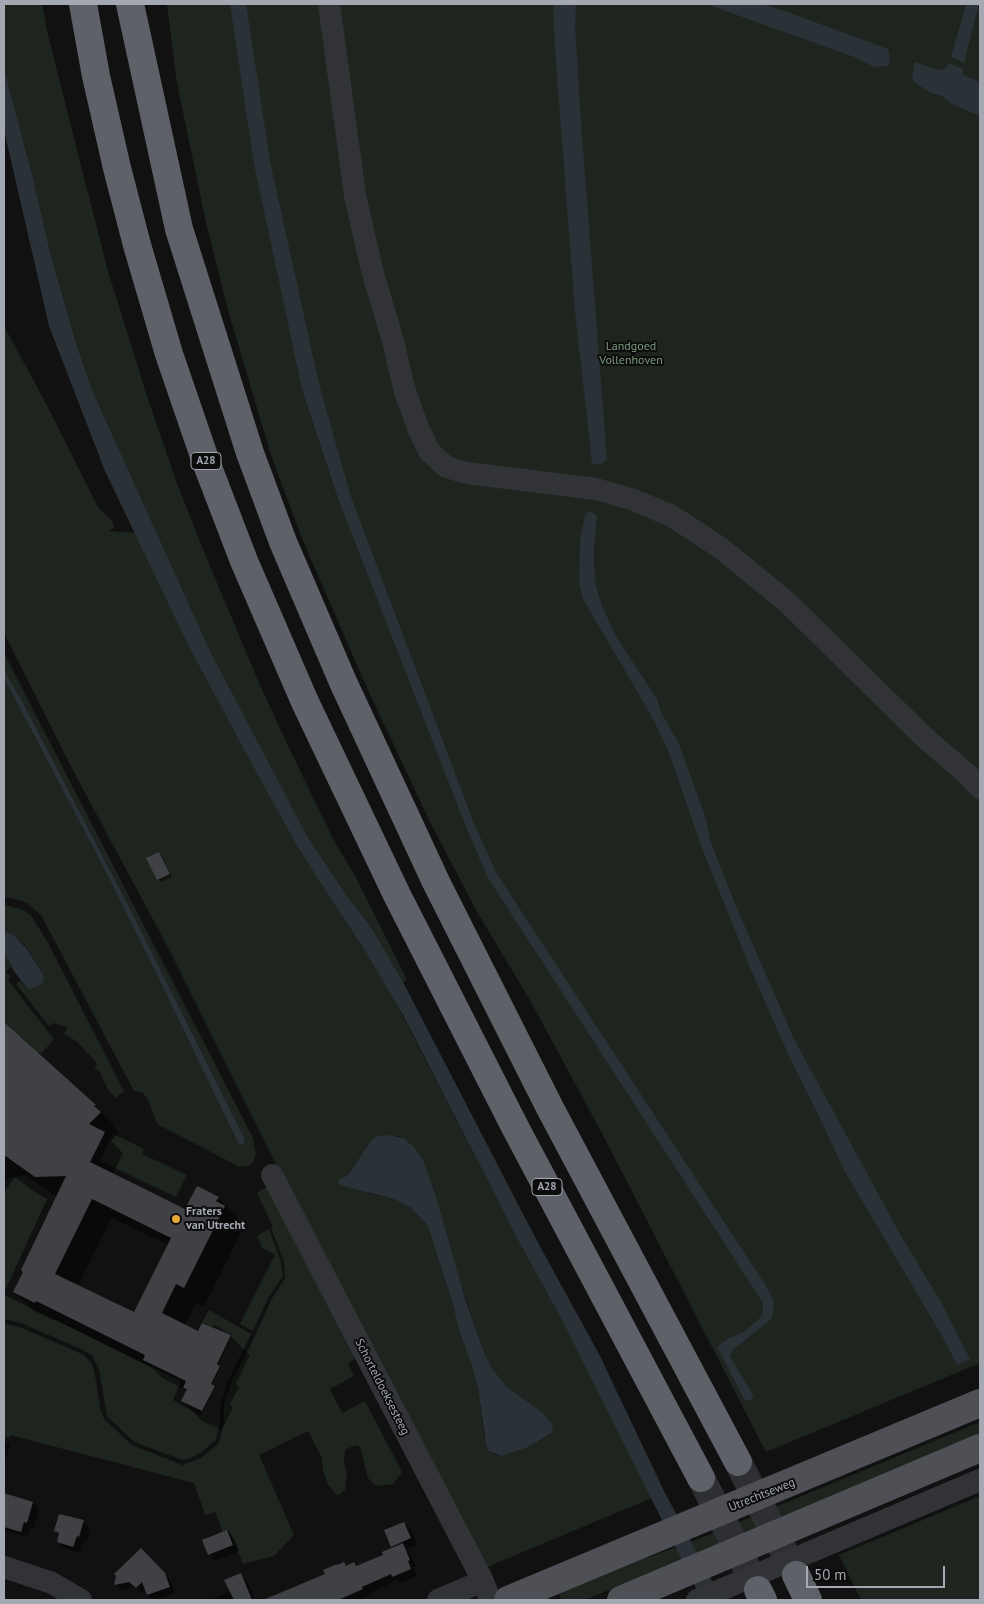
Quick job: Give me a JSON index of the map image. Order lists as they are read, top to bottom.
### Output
{
  "streets": {
    "highway": ["A28"],
    "main road": ["Utrechtseweg"],
    "street": ["Schorteldoeksesteeg"]
  },
  "parks": ["Landgoed Vollenhoven"],
  "places": ["Fraters van Utrecht"],
  "scale_bar": "50 m"
}
